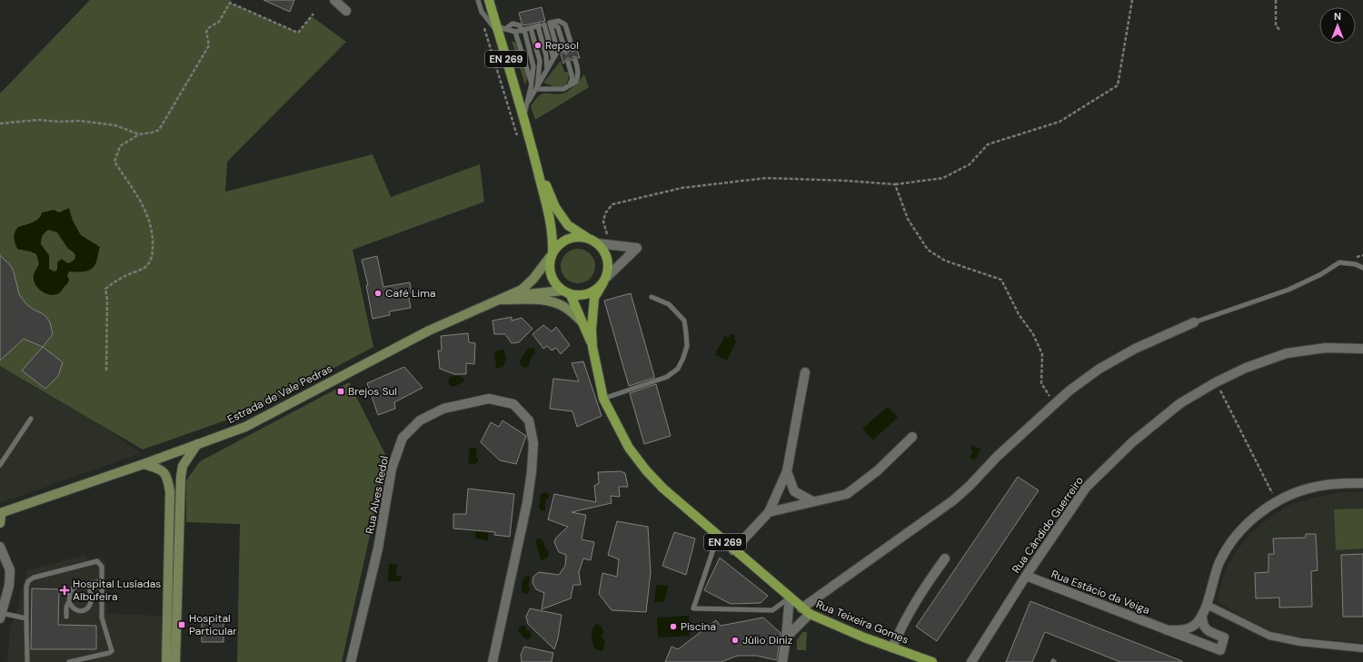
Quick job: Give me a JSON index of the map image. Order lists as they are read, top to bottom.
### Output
{
  "streets": {
    "main road": ["EN 269", "Estrada de Vale Pedras", "Rua Teixeira Gomes"],
    "street": ["Rua Alves Redol", "Rua Cândido Guerreiro", "Rua Estácio da Veiga"]
  },
  "crossings": [
    ["EN 269", "Estrada de Vale Pedras"],
    ["EN 269", "Rua Teixeira Gomes"],
    ["Estrada de Vale Pedras", "Rua Teixeira Gomes"],
    ["Rua Cândido Guerreiro", "Rua Estácio da Veiga"]
  ],
  "places": {
    "other": [
      "Repsol",
      "Café Lima",
      "Piscina",
      "Júlio Diniz"
    ],
    "transit": ["Brejos Sul", "Hospital Particular"],
    "health": ["Hospital Lusíadas Albufeira"]
  },
  "north": "top"
}
